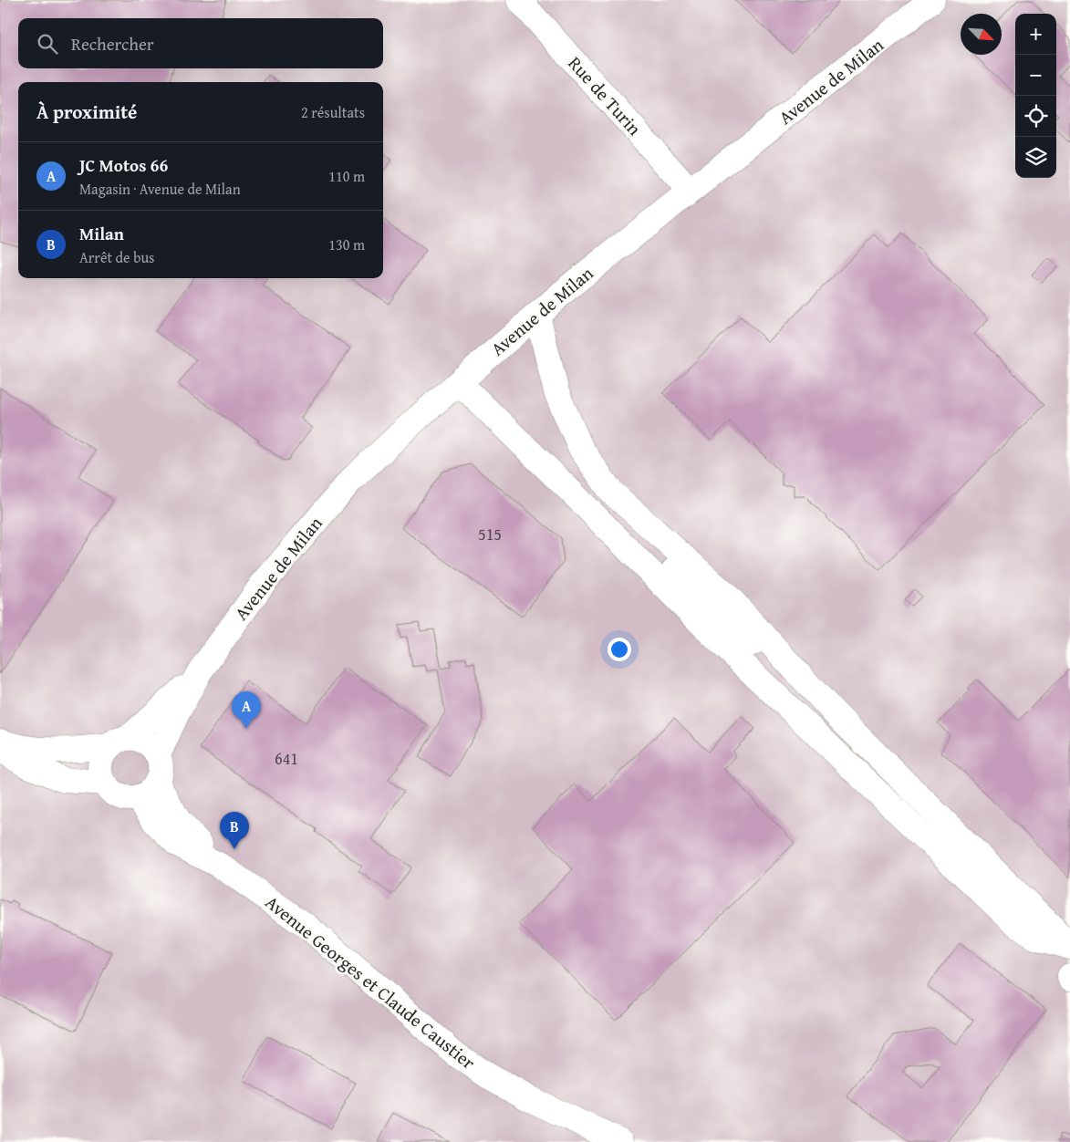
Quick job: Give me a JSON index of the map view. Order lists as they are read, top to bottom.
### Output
{
  "streets": {
    "street": ["Avenue de Milan", "Rue de Turin", "Avenue Georges et Claude Caustier"]
  },
  "crossings": [
    ["Avenue de Milan", "Rue de Turin"],
    ["Avenue de Milan", "Avenue Georges et Claude Caustier"]
  ],
  "house_numbers": ["515", "641"],
  "north": "bottom right",
  "page": {
    "map_buttons": ["+", "−"],
    "search": "Rechercher",
    "heading": ["À proximité", "2 résultats"],
    "list": [
      {
        "mark": "A",
        "name": "JC Motos 66",
        "note": "Magasin · Avenue de Milan",
        "value": "110 m"
      },
      {
        "mark": "B",
        "name": "Milan",
        "note": "Arrêt de bus",
        "value": "130 m"
      }
    ],
    "pins": ["A", "B"]
  }
}
